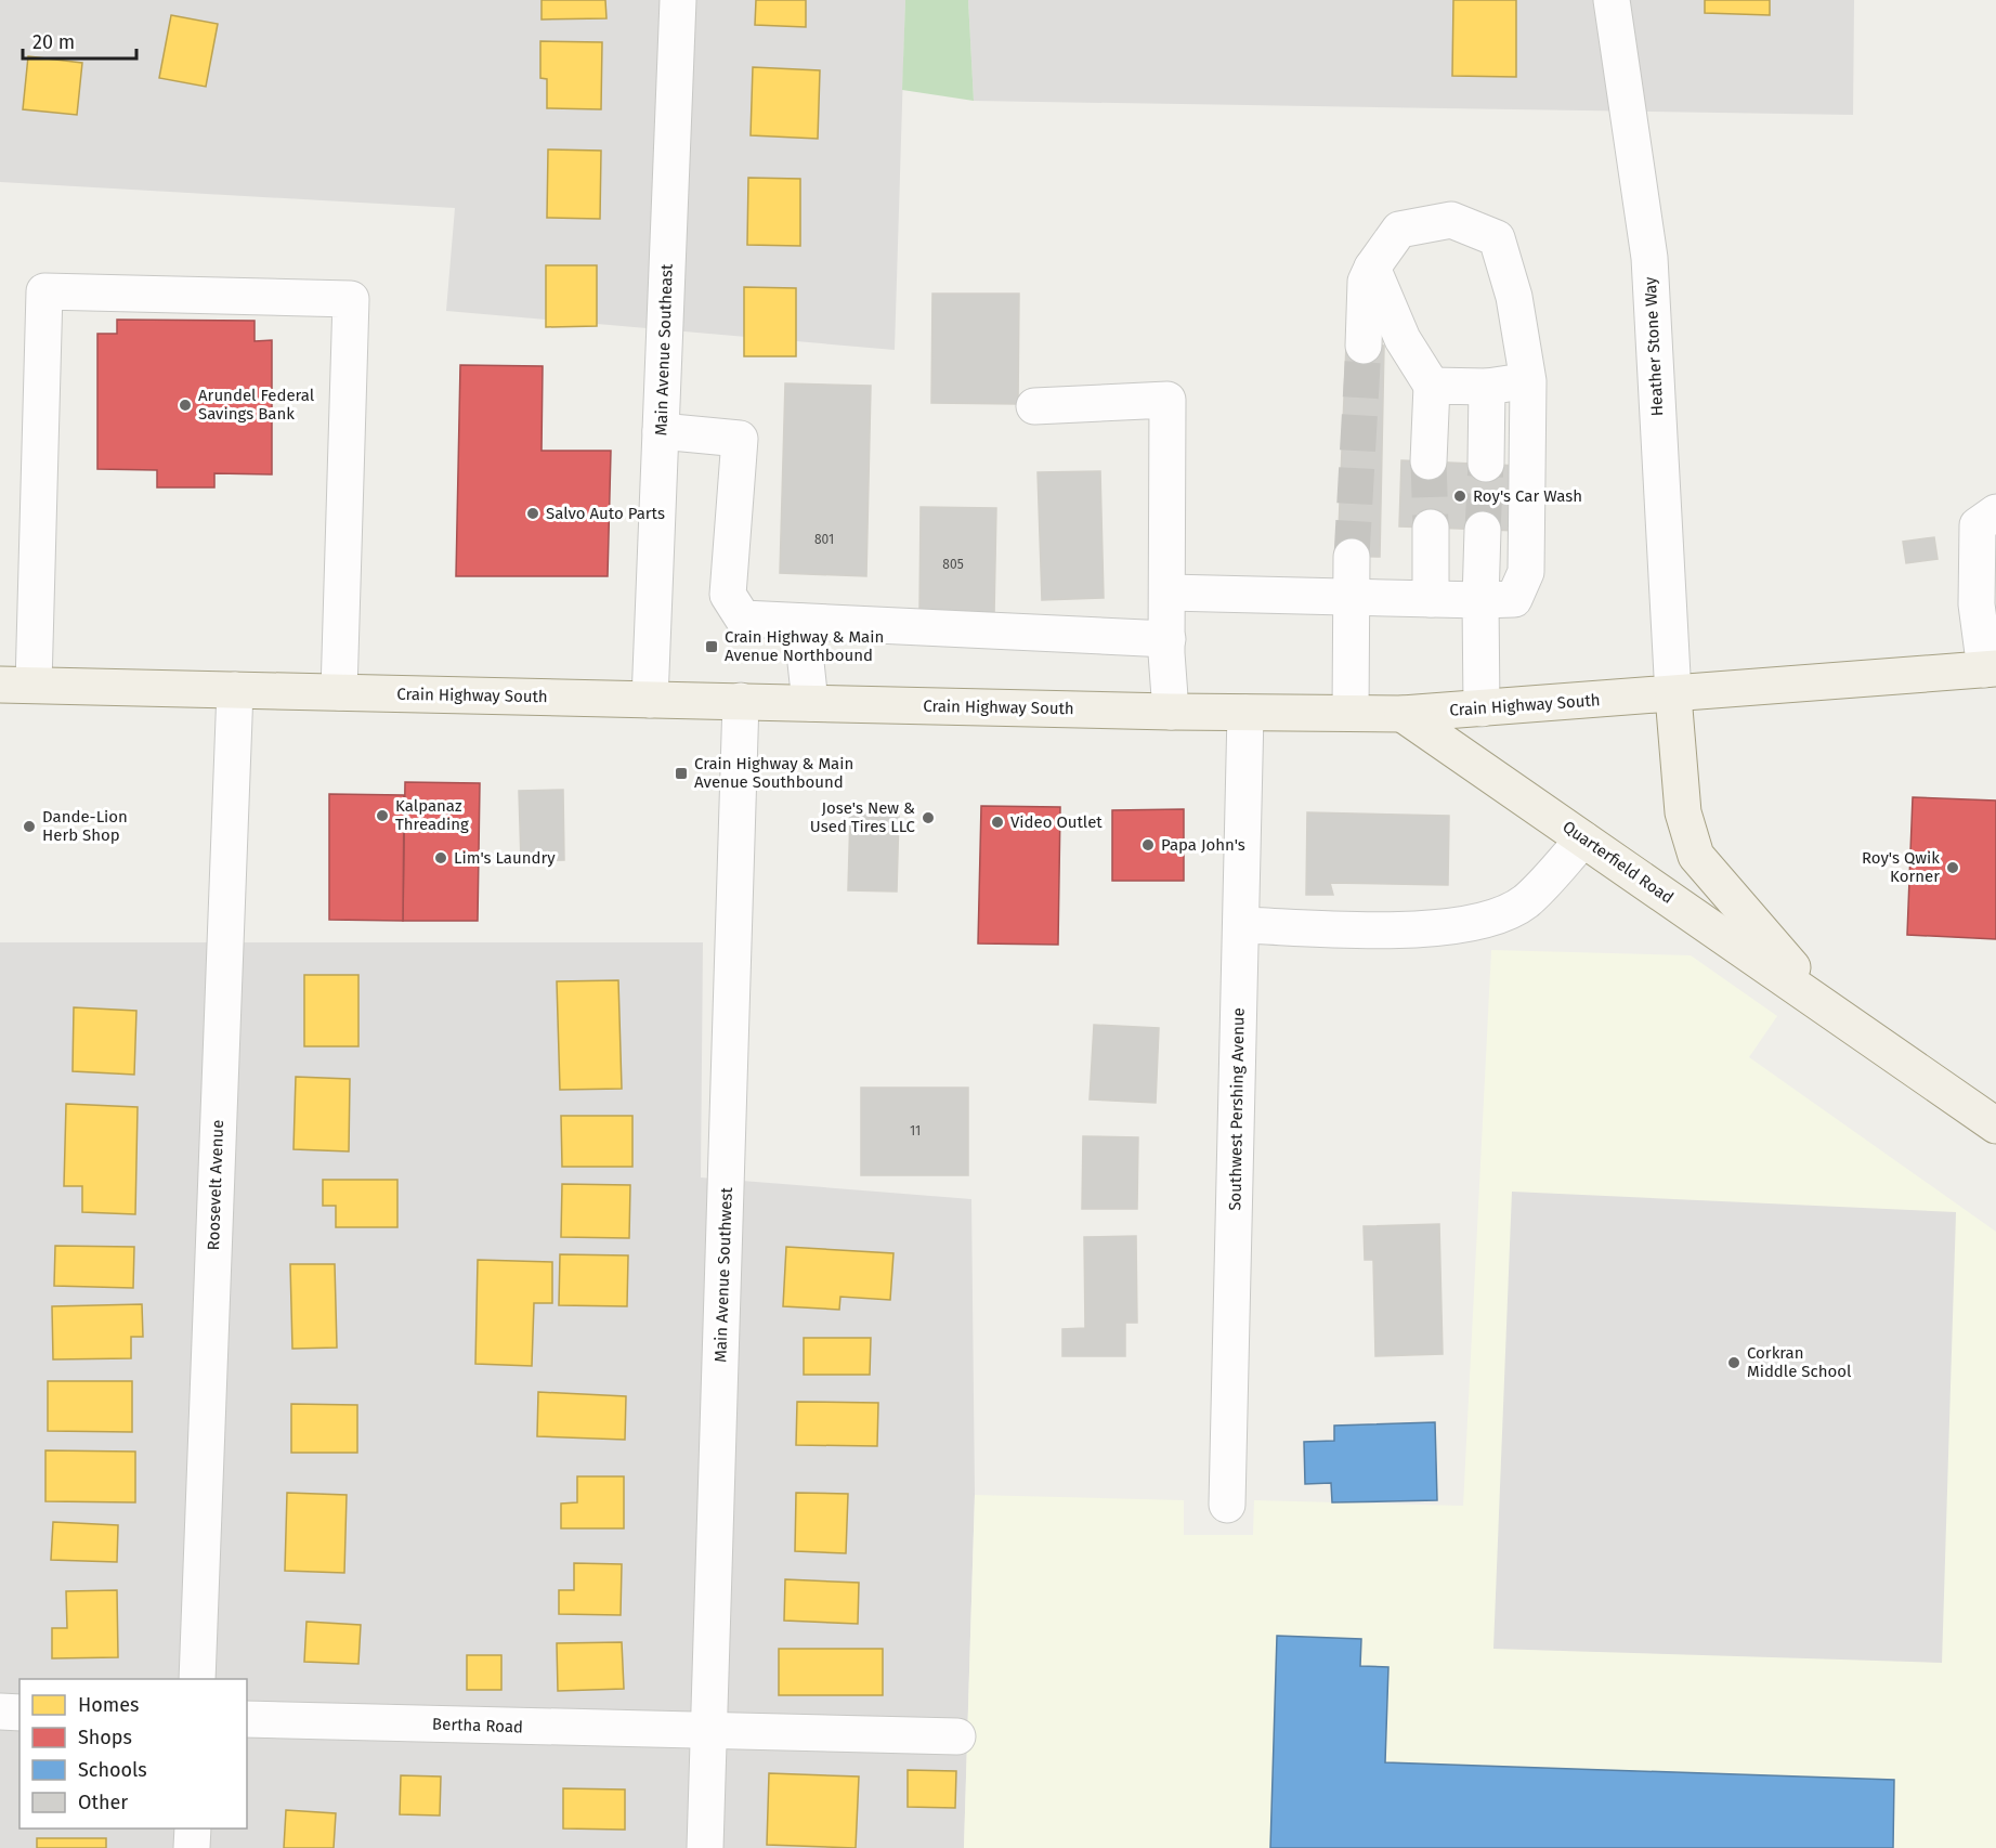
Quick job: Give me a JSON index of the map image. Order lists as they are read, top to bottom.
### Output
{
  "streets": {
    "main road": ["Crain Highway South", "Quarterfield Road"],
    "street": [
      "Heather Stone Way",
      "Main Avenue Southeast",
      "Southwest Pershing Avenue",
      "Roosevelt Avenue",
      "Main Avenue Southwest",
      "Bertha Road"
    ]
  },
  "crossings": [
    ["Heather Stone Way", "Crain Highway South"],
    ["Heather Stone Way", "Quarterfield Road"],
    ["Main Avenue Southeast", "Crain Highway South"],
    ["Crain Highway South", "Quarterfield Road"],
    ["Crain Highway South", "Southwest Pershing Avenue"],
    ["Crain Highway South", "Roosevelt Avenue"],
    ["Crain Highway South", "Main Avenue Southwest"],
    ["Main Avenue Southwest", "Bertha Road"]
  ],
  "places": {
    "other": [
      "Arundel Federal Savings Bank",
      "Roy's Car Wash",
      "Salvo Auto Parts",
      "Kalpanaz Threading",
      "Jose's New & Used Tires LLC",
      "Video Outlet",
      "Dande-Lion Herb Shop",
      "Papa John's",
      "Lim's Laundry",
      "Roy's Qwik Korner",
      "Corkran Middle School"
    ],
    "transit": ["Crain Highway & Main Avenue Northbound", "Crain Highway & Main Avenue Southbound"]
  },
  "house_numbers": ["801", "805", "11"],
  "legend": [
    "Homes",
    "Shops",
    "Schools",
    "Other"
  ],
  "scale_bar": "20 m"
}
